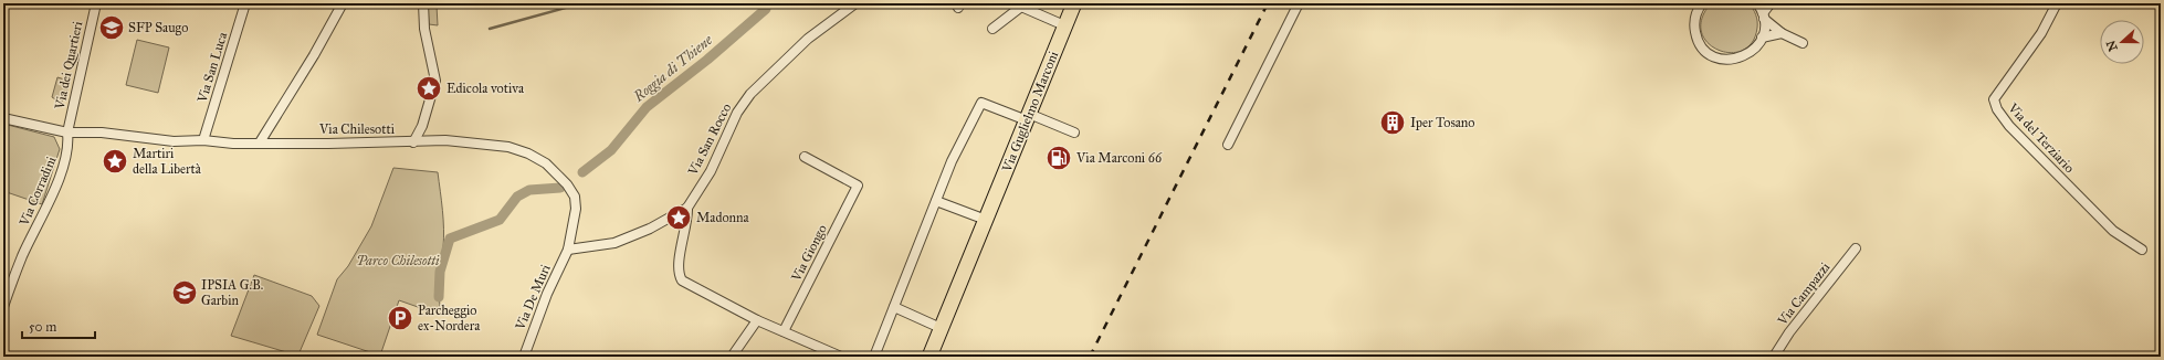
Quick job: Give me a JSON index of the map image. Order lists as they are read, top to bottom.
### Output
{
  "streets": {
    "main road": ["Via Guglielmo Marconi"],
    "street": [
      "Via dei Quartieri",
      "Via San Luca",
      "Via Chilesotti",
      "Via del Terziario",
      "Via San Rocco",
      "Via Corradini",
      "Via Giongo",
      "Via Campazzi",
      "Via De Muri"
    ]
  },
  "crossings": [
    ["Via dei Quartieri", "Via Chilesotti"],
    ["Via dei Quartieri", "Via Corradini"],
    ["Via San Luca", "Via Chilesotti"],
    ["Via Chilesotti", "Via San Rocco"],
    ["Via Chilesotti", "Via Corradini"],
    ["Via Chilesotti", "Via De Muri"],
    ["Via San Rocco", "Via De Muri"]
  ],
  "water": ["Roggia di Thiene"],
  "parks": ["Parco Chilesotti"],
  "places": {
    "school or university": ["SFP Saugo", "IPSIA G.B. Garbin"],
    "place": ["Edicola votiva", "Martiri della Libertà", "Madonna"],
    "building": ["Iper Tosano"],
    "fuel station": ["Via Marconi 66"],
    "parking": ["Parcheggio ex-Nordera"]
  },
  "scale_bar": "50 m",
  "north": "left"
}
